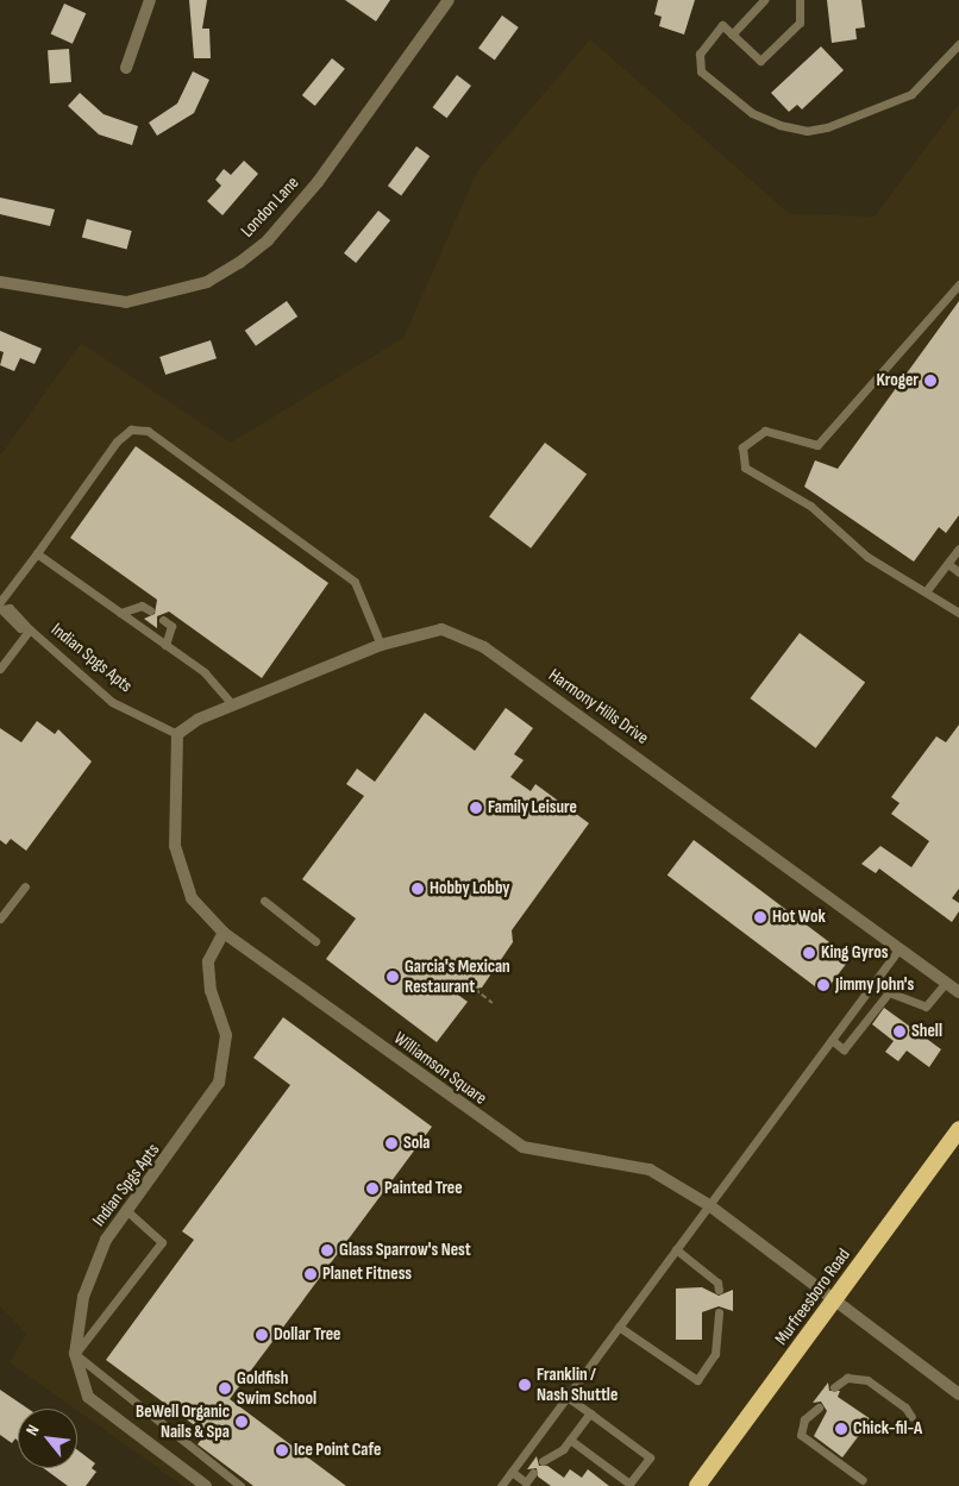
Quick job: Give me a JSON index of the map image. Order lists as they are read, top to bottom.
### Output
{
  "streets": {
    "highway": ["Murfreesboro Road"],
    "street": [
      "London Lane",
      "Indian Spgs Apts",
      "Harmony Hills Drive",
      "Williamson Square"
    ]
  },
  "crossings": [
    ["Indian Spgs Apts", "Harmony Hills Drive"],
    ["Indian Spgs Apts", "Williamson Square"],
    ["Harmony Hills Drive", "Williamson Square"],
    ["Williamson Square", "Murfreesboro Road"]
  ],
  "places": [
    "Kroger",
    "Family Leisure",
    "Hobby Lobby",
    "Hot Wok",
    "King Gyros",
    "Garcia's Mexican Restaurant",
    "Jimmy John's",
    "Shell",
    "Sola",
    "Painted Tree",
    "Glass Sparrow's Nest",
    "Planet Fitness",
    "Dollar Tree",
    "Franklin / Nash Shuttle",
    "Goldfish Swim School",
    "BeWell Organic Nails & Spa",
    "Chick-fil-A",
    "Ice Point Cafe"
  ],
  "north": "top left"
}
